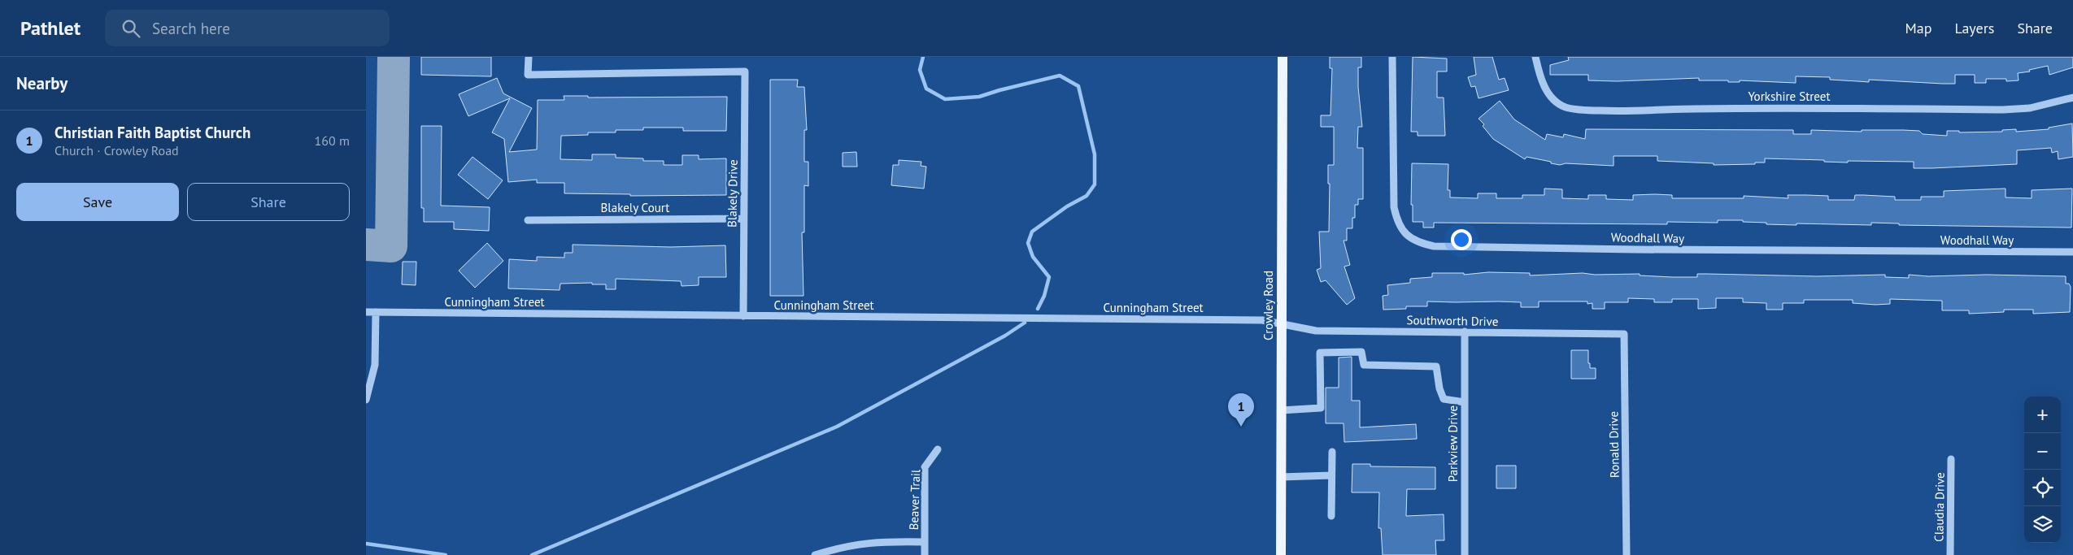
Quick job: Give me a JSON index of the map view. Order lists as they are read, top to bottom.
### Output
{
  "streets": {
    "main road": ["Crowley Road"],
    "street": [
      "Yorkshire Street",
      "Blakely Drive",
      "Blakely Court",
      "Woodhall Way",
      "Cunningham Street",
      "Southworth Drive",
      "Parkview Drive",
      "Ronald Drive",
      "Beaver Trail",
      "Claudia Drive"
    ]
  },
  "crossings": [
    ["Blakely Drive", "Blakely Court"],
    ["Blakely Drive", "Cunningham Street"],
    ["Cunningham Street", "Crowley Road"],
    ["Cunningham Street", "Southworth Drive"],
    ["Crowley Road", "Southworth Drive"],
    ["Southworth Drive", "Parkview Drive"],
    ["Southworth Drive", "Ronald Drive"]
  ],
  "page": {
    "header": "Pathlet",
    "search": "Search here",
    "nav": ["Map", "Layers", "Share"],
    "heading": "Nearby",
    "list": [
      {
        "mark": "1",
        "name": "Christian Faith Baptist Church",
        "note": "Church · Crowley Road",
        "value": "160 m"
      }
    ],
    "buttons": ["Save", "Share"],
    "pins": "1",
    "map_buttons": ["+", "−"]
  }
}
